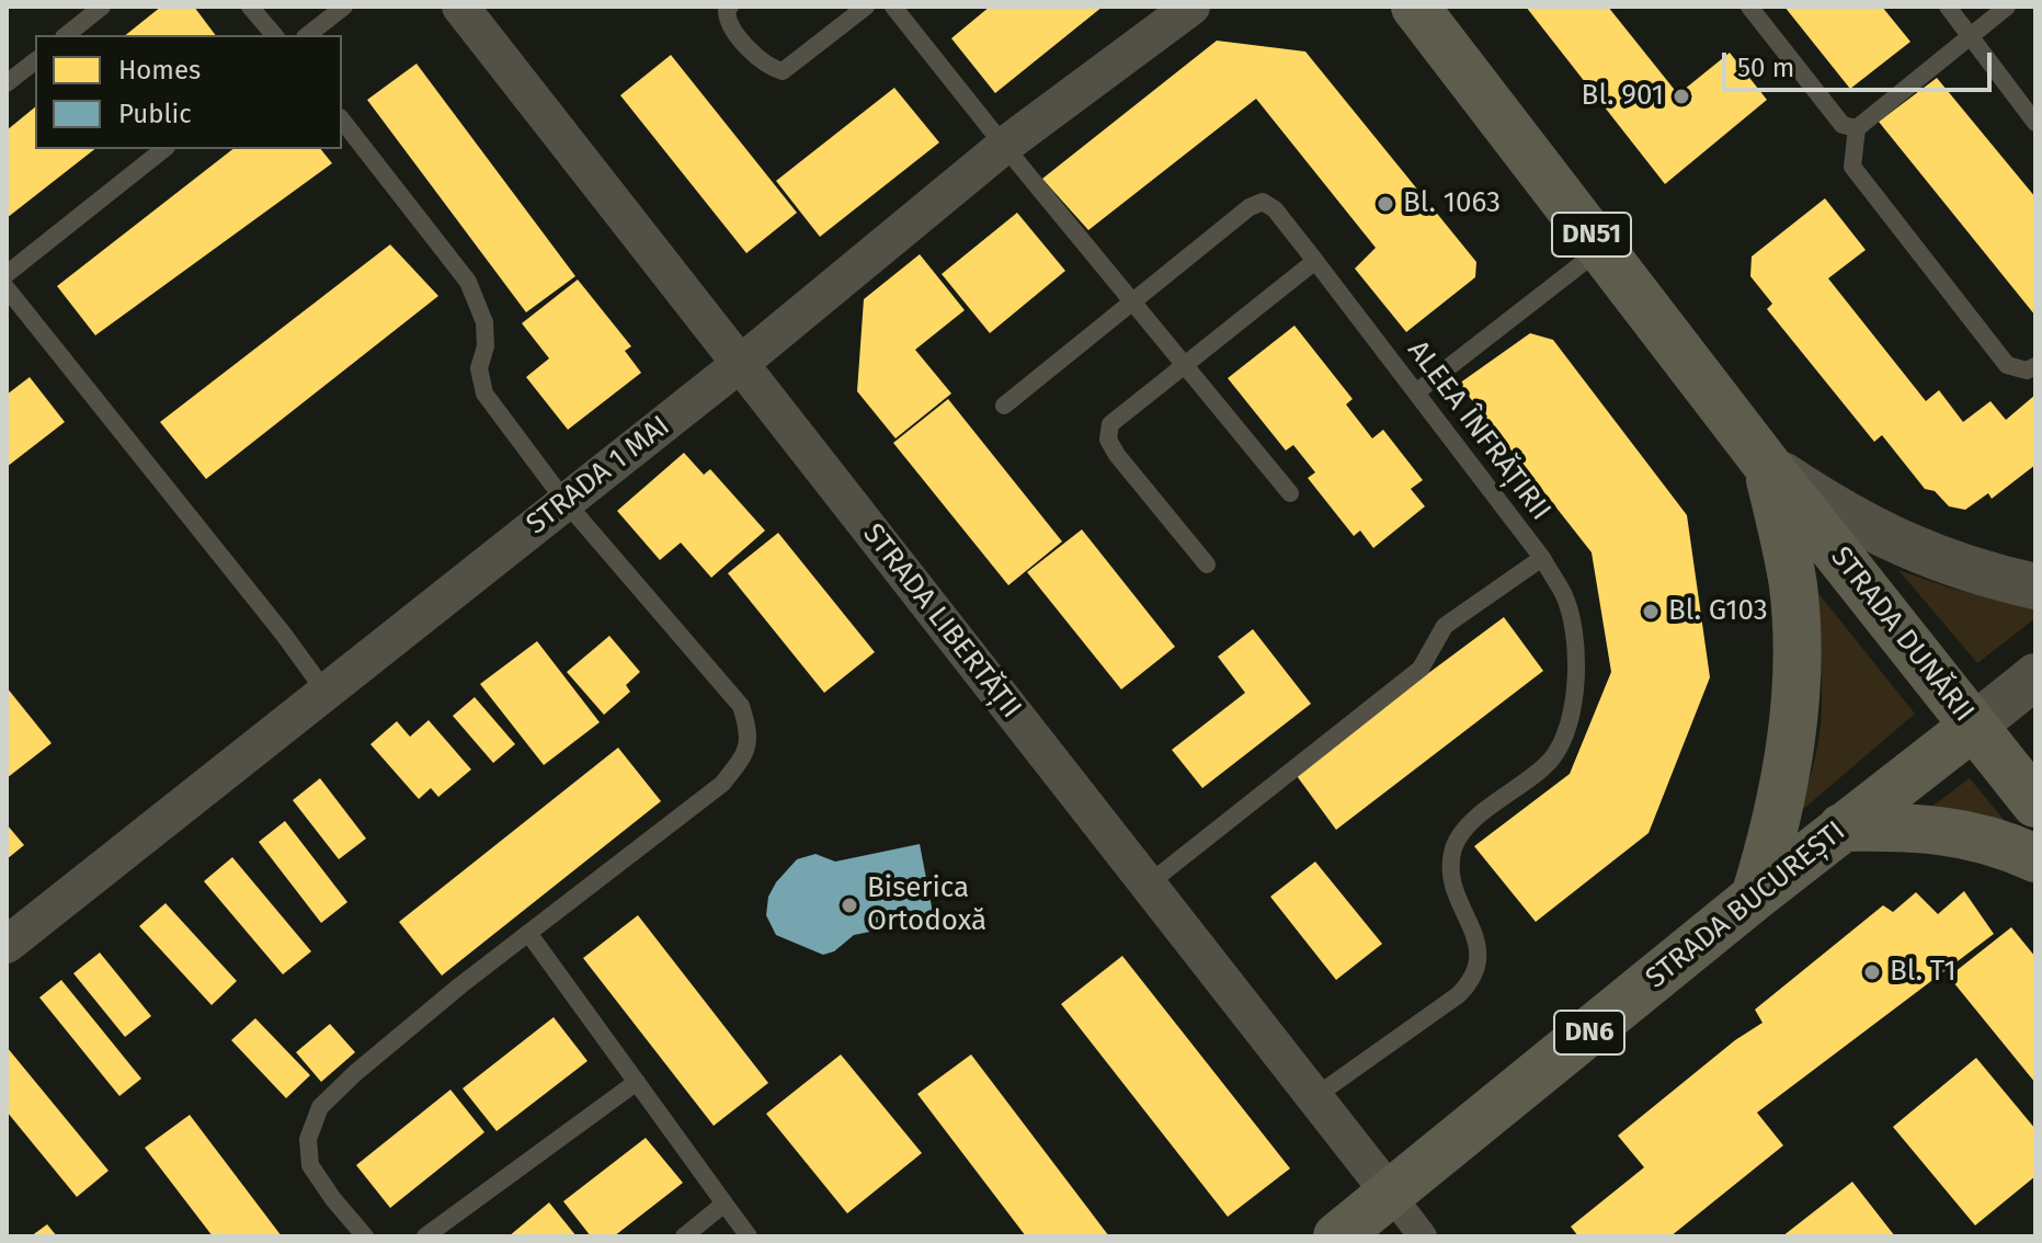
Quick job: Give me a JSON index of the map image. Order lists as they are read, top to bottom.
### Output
{
  "streets": {
    "main road": [
      "DN51",
      "STRADA DUNĂRII",
      "STRADA BUCUREȘTI",
      "DN6"
    ],
    "street": ["STRADA 1 MAI", "STRADA LIBERTĂȚII"],
    "lane": ["ALEEA ÎNFRĂȚIRII"]
  },
  "crossings": [
    ["DN51", "STRADA DUNĂRII"],
    ["DN51", "STRADA BUCUREȘTI"],
    ["ALEEA ÎNFRĂȚIRII", "STRADA LIBERTĂȚII"],
    ["STRADA 1 MAI", "STRADA LIBERTĂȚII"],
    ["STRADA LIBERTĂȚII", "STRADA BUCUREȘTI"],
    ["STRADA DUNĂRII", "STRADA BUCUREȘTI"]
  ],
  "places": [
    "Bl. 901",
    "Bl. 1063",
    "Bl. G103",
    "Biserica Ortodoxă",
    "Bl. T1"
  ],
  "legend": ["Homes", "Public"],
  "scale_bar": "50 m"
}
